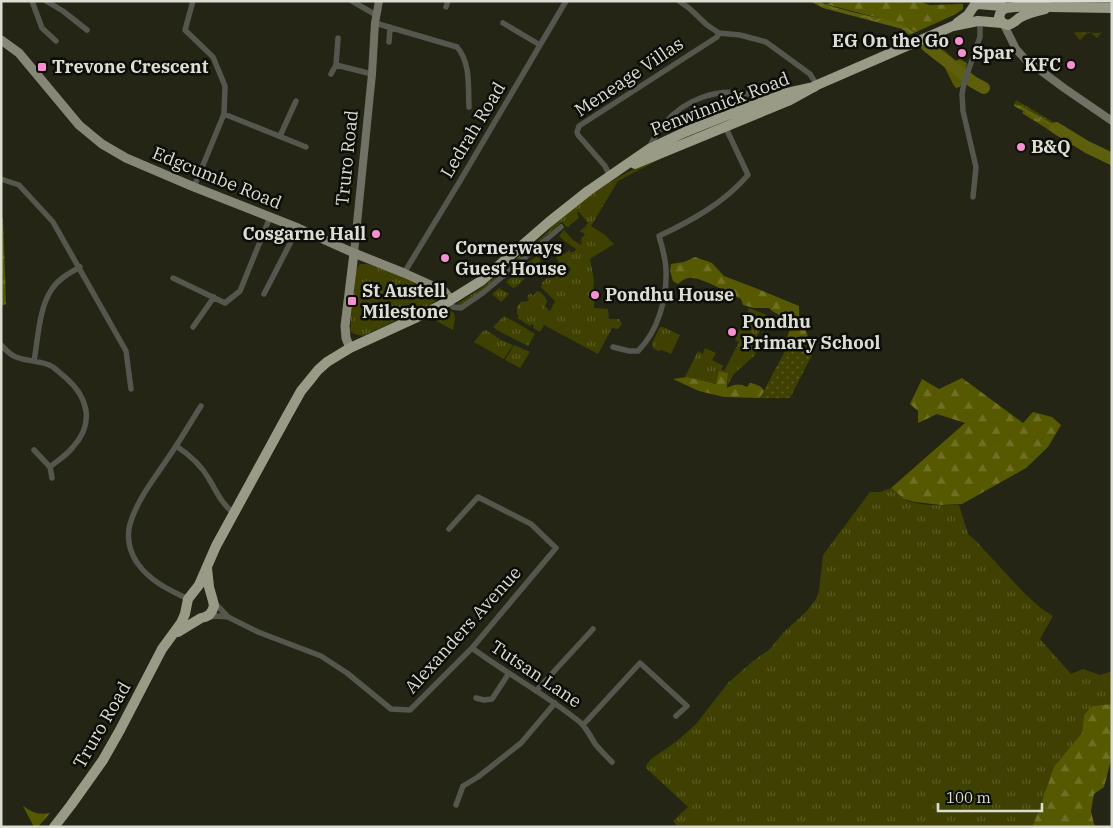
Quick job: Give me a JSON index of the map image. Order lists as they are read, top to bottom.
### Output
{
  "streets": {
    "highway": ["Penwinnick Road", "Truro Road"],
    "main road": ["Edgcumbe Road"],
    "street": [
      "Meneage Villas",
      "Ledrah Road",
      "Alexanders Avenue",
      "Tutsan Lane"
    ]
  },
  "crossings": [
    ["Meneage Villas", "Penwinnick Road"],
    ["Penwinnick Road", "Truro Road"],
    ["Penwinnick Road", "Edgcumbe Road"],
    ["Ledrah Road", "Edgcumbe Road"],
    ["Truro Road", "Edgcumbe Road"],
    ["Truro Road", "Alexanders Avenue"],
    ["Alexanders Avenue", "Tutsan Lane"]
  ],
  "places": {
    "other": [
      "EG On the Go",
      "Spar",
      "KFC",
      "B&Q",
      "Cosgarne Hall",
      "Cornerways Guest House",
      "Pondhu House",
      "Pondhu Primary School"
    ],
    "transit": ["Trevone Crescent", "St Austell Milestone"]
  },
  "scale_bar": "100 m"
}
